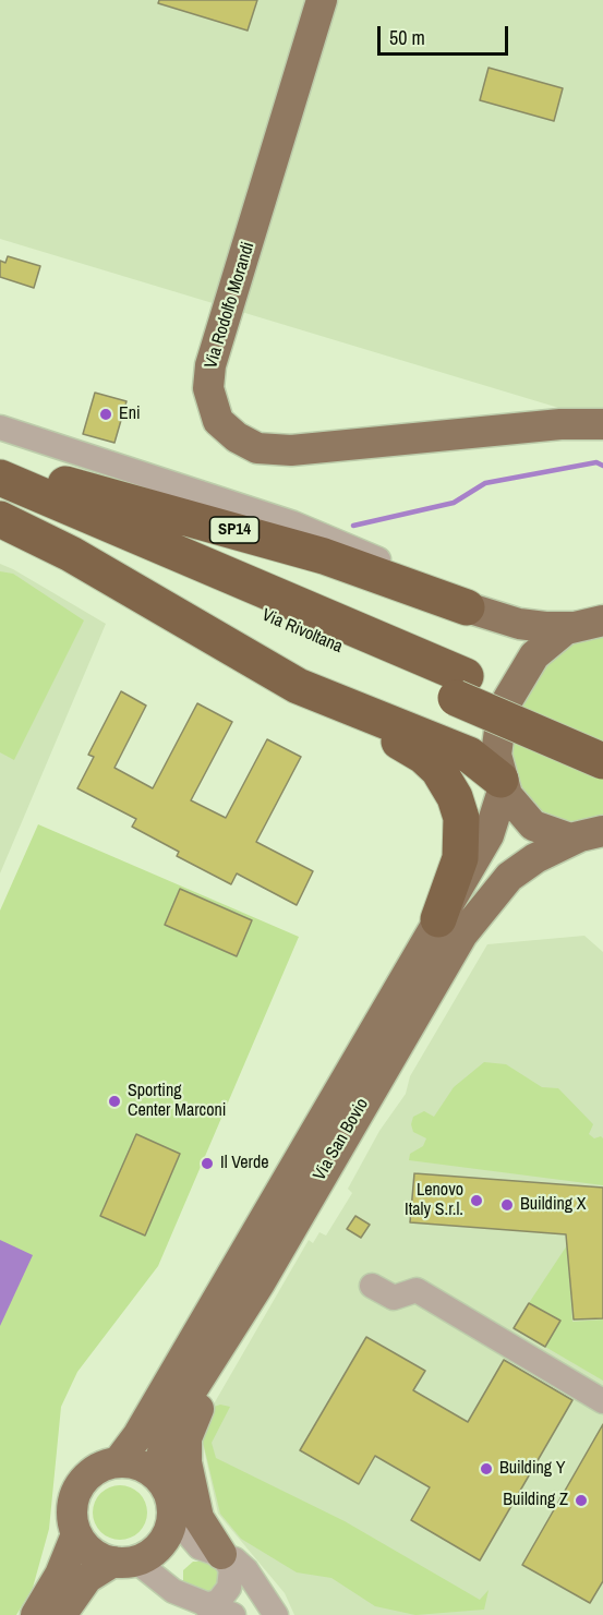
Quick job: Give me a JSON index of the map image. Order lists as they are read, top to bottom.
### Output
{
  "streets": {
    "highway": ["SP14", "Via Rivoltana"],
    "main road": ["Via Rodolfo Morandi", "Via San Bovio"]
  },
  "places": [
    "Eni",
    "Sporting Center Marconi",
    "Il Verde",
    "Lenovo Italy S.r.l.",
    "Building X",
    "Building Y",
    "Building Z"
  ],
  "scale_bar": "50 m"
}
